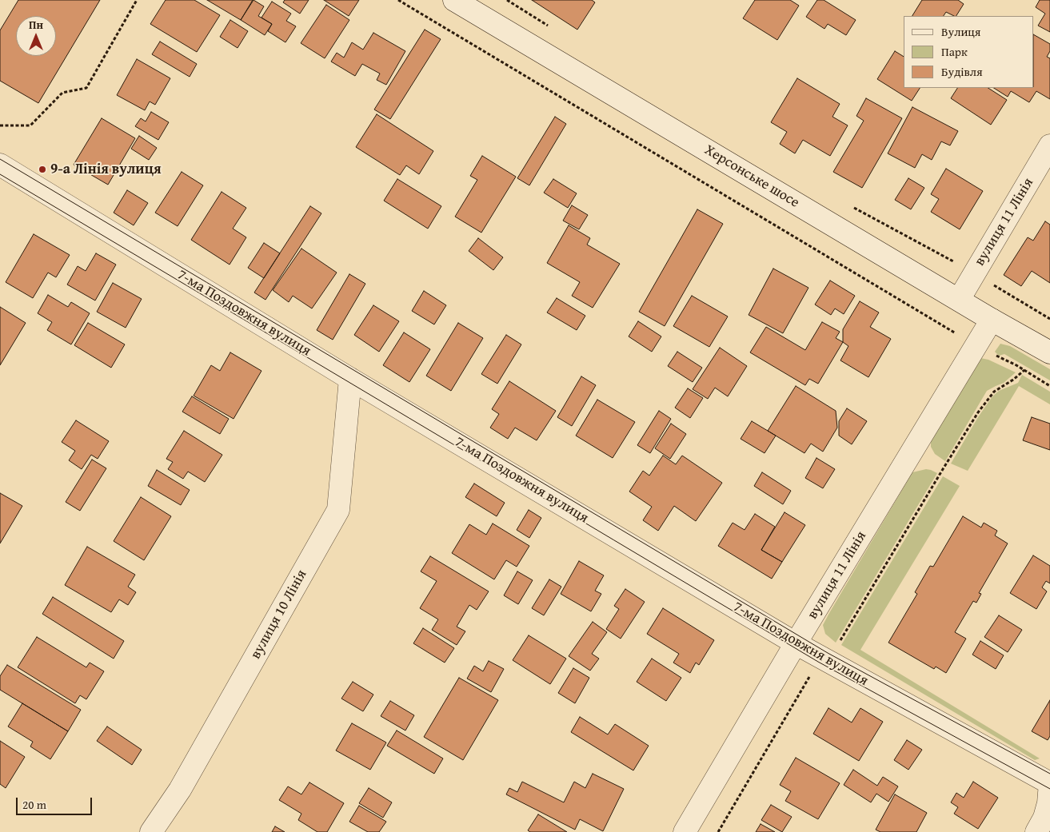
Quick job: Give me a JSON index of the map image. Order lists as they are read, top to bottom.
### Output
{
  "streets": {
    "street": [
      "Херсонське шосе",
      "вулиця 11 Лінія",
      "7-ма Поздовжня вулиця",
      "вулиця 10 Лінія"
    ]
  },
  "crossings": [
    ["Херсонське шосе", "вулиця 11 Лінія"],
    ["вулиця 11 Лінія", "7-ма Поздовжня вулиця"],
    ["7-ма Поздовжня вулиця", "вулиця 10 Лінія"]
  ],
  "places": ["9-а Лінія вулиця"],
  "legend": ["Вулиця", "Парк", "Будівля"],
  "scale_bar": "20 m",
  "north": "top"
}
